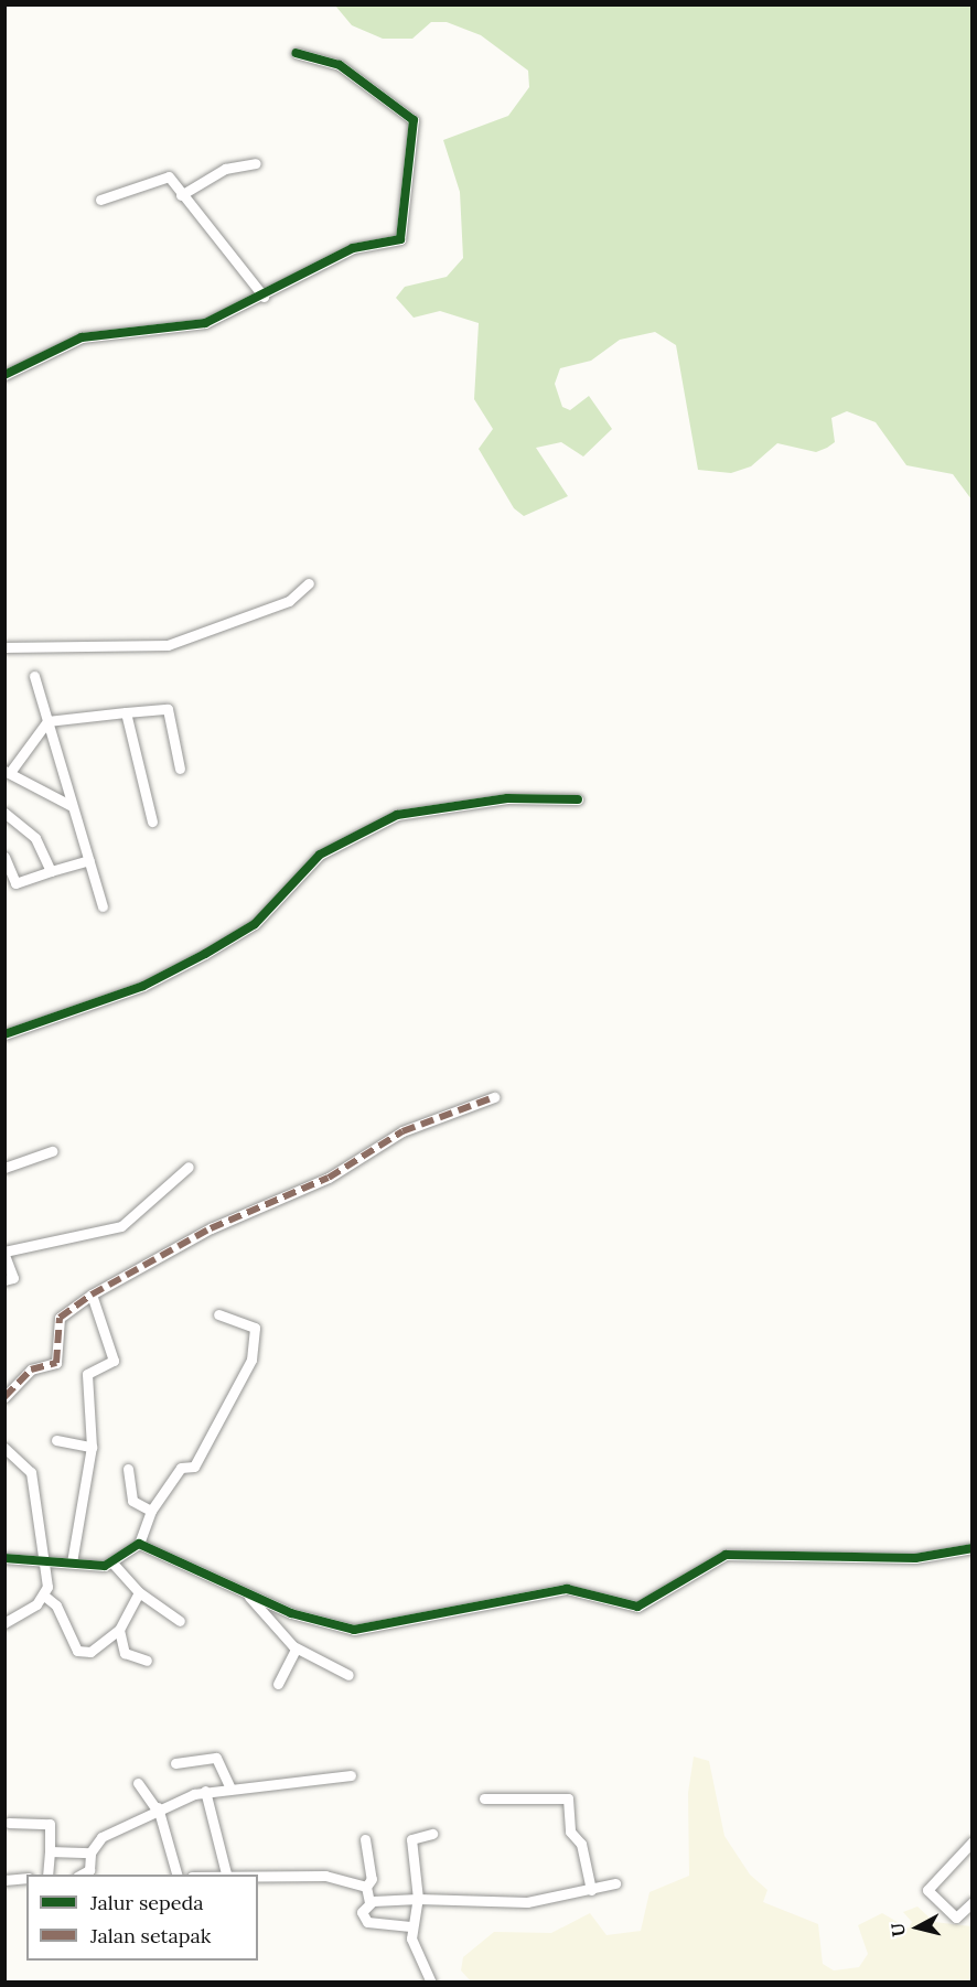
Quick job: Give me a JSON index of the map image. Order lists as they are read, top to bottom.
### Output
{
  "legend": ["Jalur sepeda", "Jalan setapak"],
  "north": "left"
}
